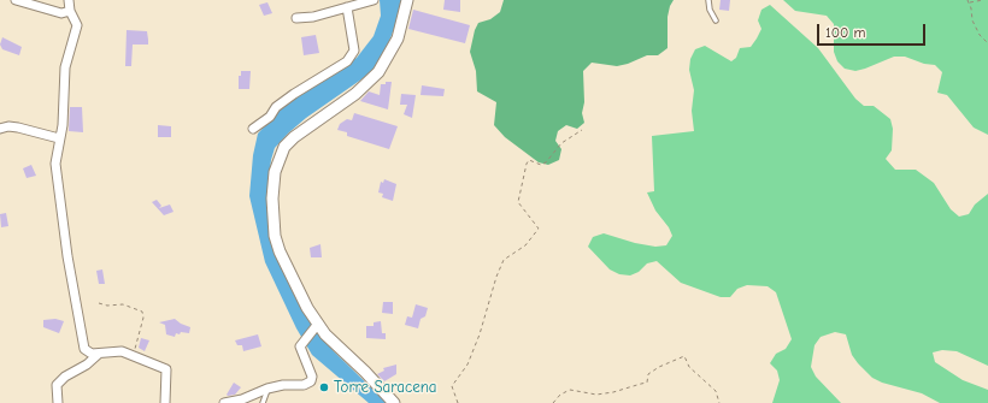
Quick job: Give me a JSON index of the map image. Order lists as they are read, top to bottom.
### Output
{
  "places": ["Torre Saracena"],
  "scale_bar": "100 m"
}
